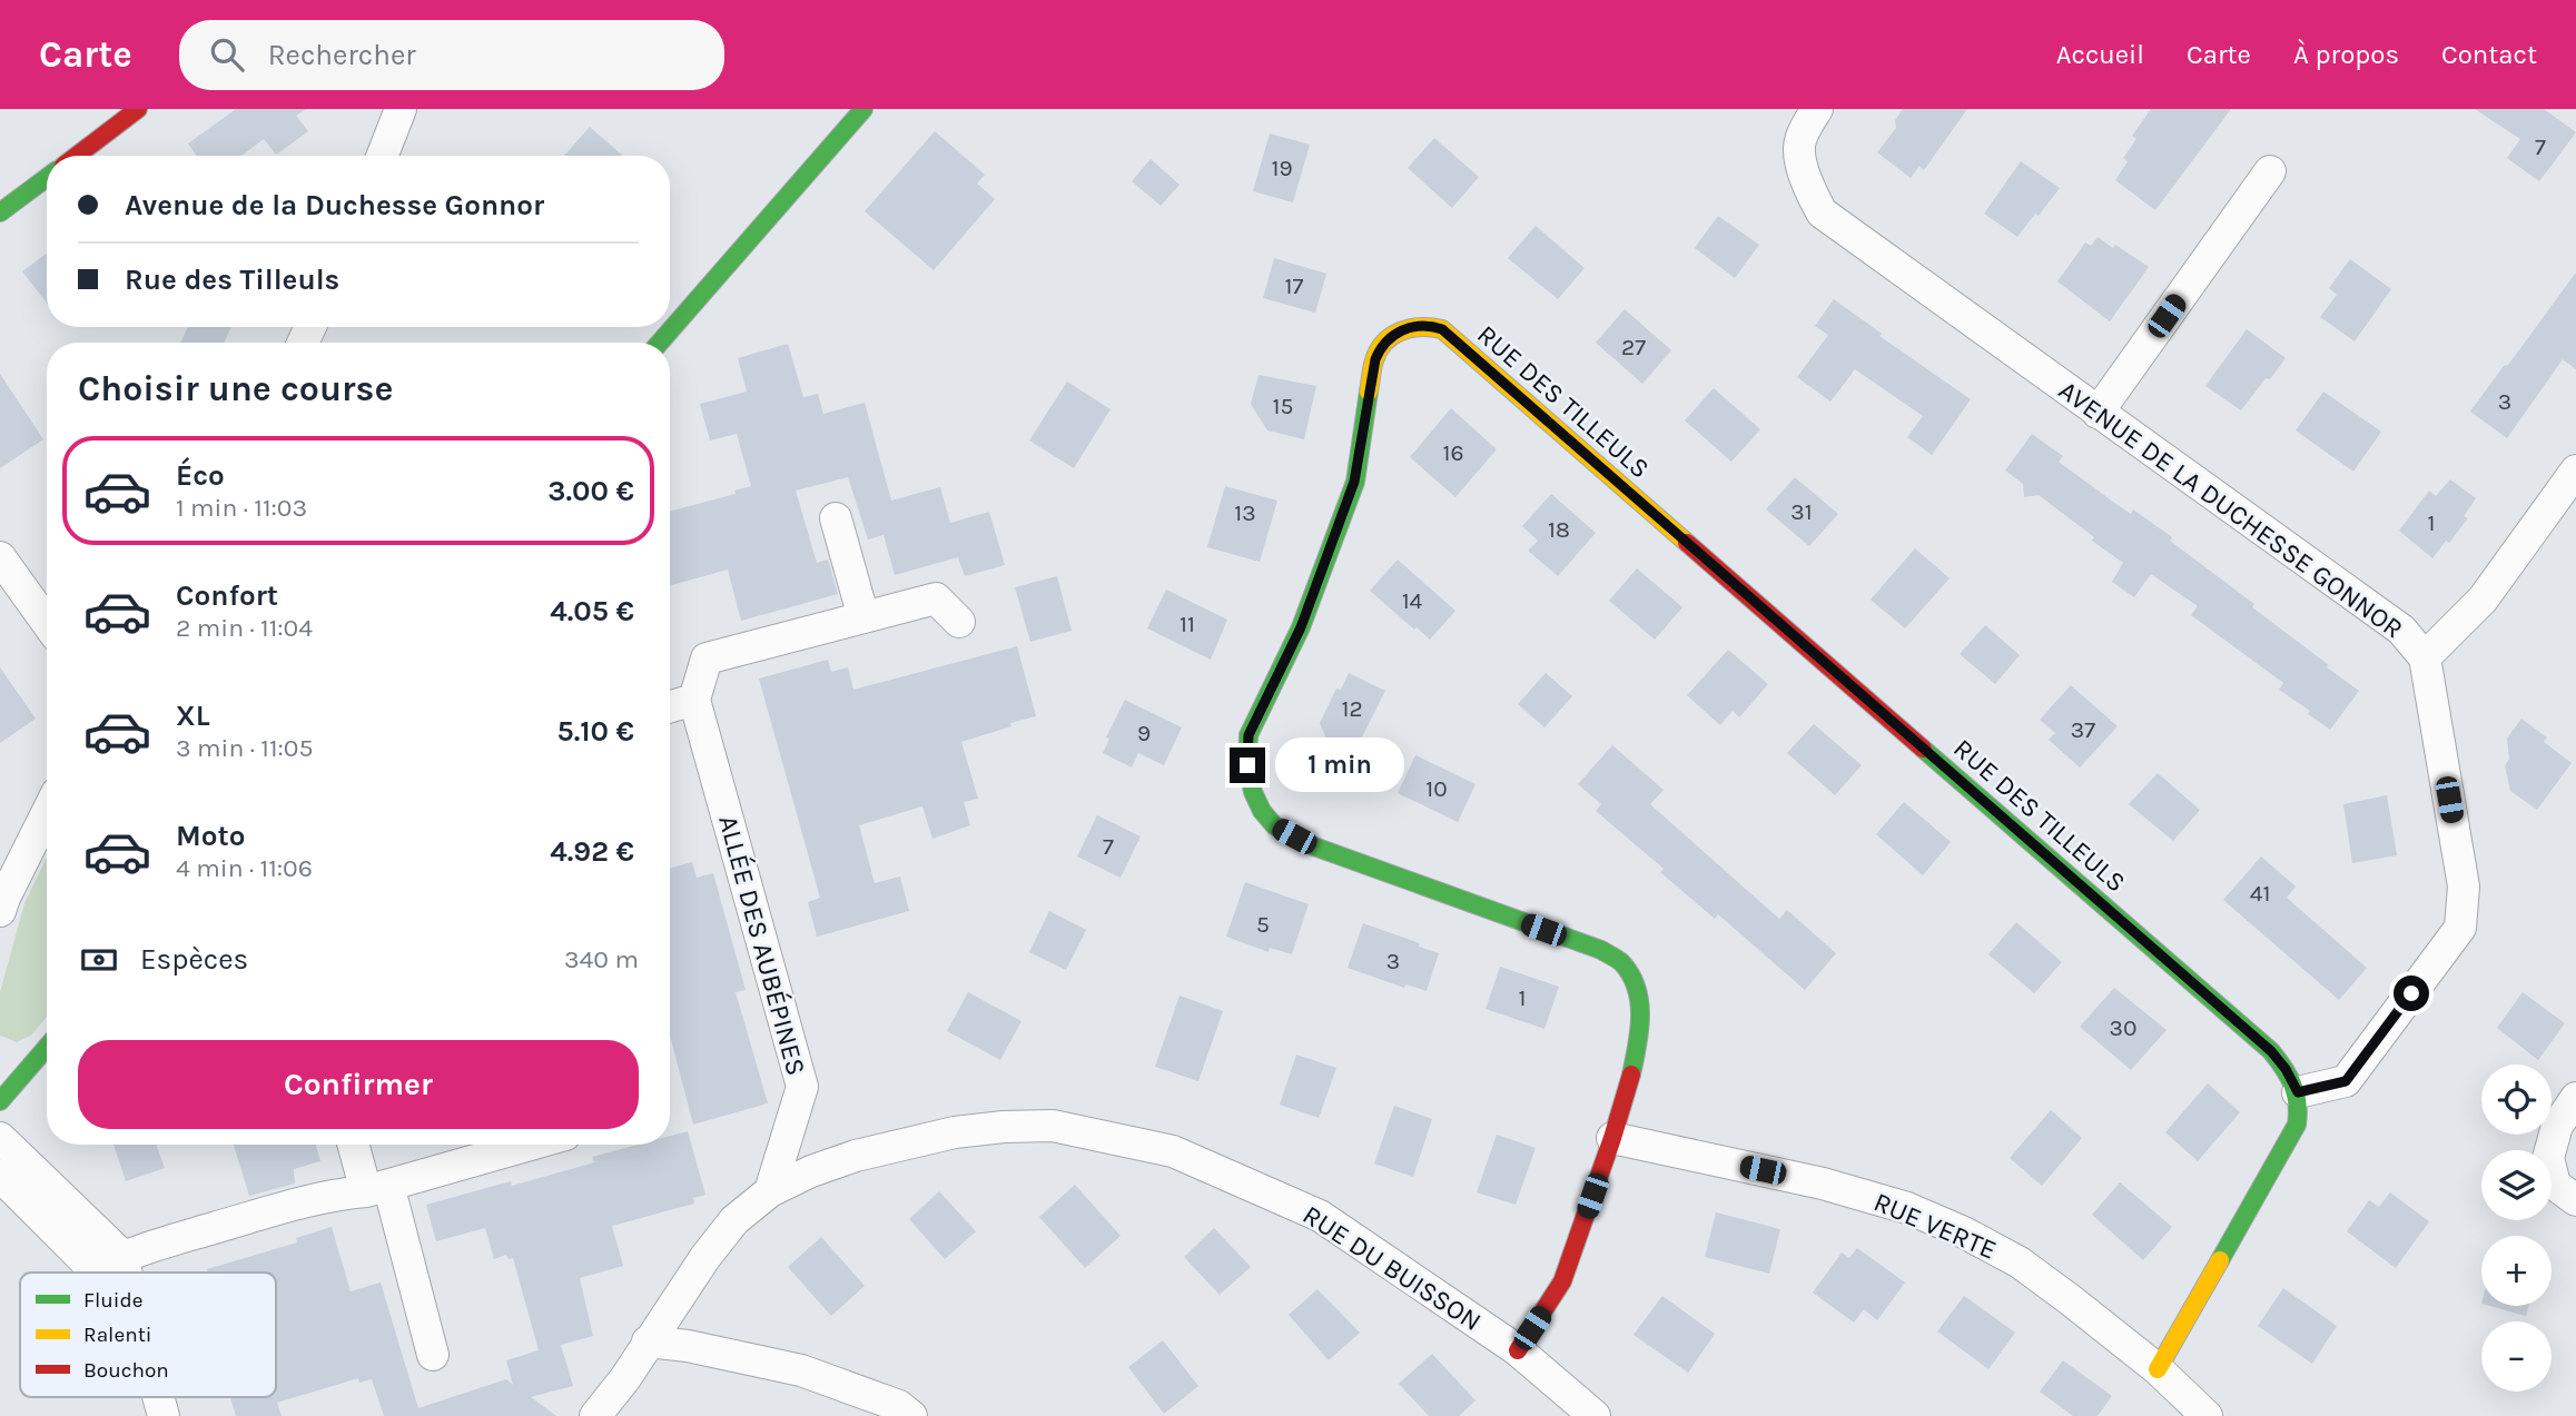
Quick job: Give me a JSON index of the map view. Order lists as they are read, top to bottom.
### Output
{
  "streets": {
    "street": [
      "RUE DES TILLEULS",
      "AVENUE DE LA DUCHESSE GONNOR",
      "ALLÉE DES AUBÉPINES",
      "RUE VERTE",
      "RUE DU BUISSON"
    ]
  },
  "crossings": [
    ["RUE DES TILLEULS", "AVENUE DE LA DUCHESSE GONNOR"],
    ["RUE DES TILLEULS", "RUE VERTE"],
    ["RUE DES TILLEULS", "RUE DU BUISSON"],
    ["ALLÉE DES AUBÉPINES", "RUE DU BUISSON"]
  ],
  "house_numbers": [
    "7",
    "19",
    "17",
    "27",
    "3",
    "15",
    "16",
    "31",
    "13",
    "1",
    "18",
    "14",
    "11",
    "12",
    "37",
    "9",
    "10",
    "7",
    "41",
    "5",
    "3",
    "1",
    "30"
  ],
  "legend": ["Fluide", "Ralenti", "Bouchon"],
  "page": {
    "header": "Carte",
    "search": "Rechercher",
    "nav": [
      "Accueil",
      "Carte",
      "À propos",
      "Contact"
    ],
    "banner": ["Avenue de la Duchesse Gonnor", "Rue des Tilleuls"],
    "heading": "Choisir une course",
    "list": [
      {
        "name": "Éco",
        "note": "1 min · 11:03",
        "value": "3.00 €"
      },
      {
        "name": "Confort",
        "note": "2 min · 11:04",
        "value": "4.05 €"
      },
      {
        "name": "XL",
        "note": "3 min · 11:05",
        "value": "5.10 €"
      },
      {
        "name": "Moto",
        "note": "4 min · 11:06",
        "value": "4.92 €"
      }
    ],
    "bubble": "1 min",
    "pay": ["Espèces", "340 m"],
    "buttons": "Confirmer",
    "map_buttons": ["+", "−"]
  }
}
